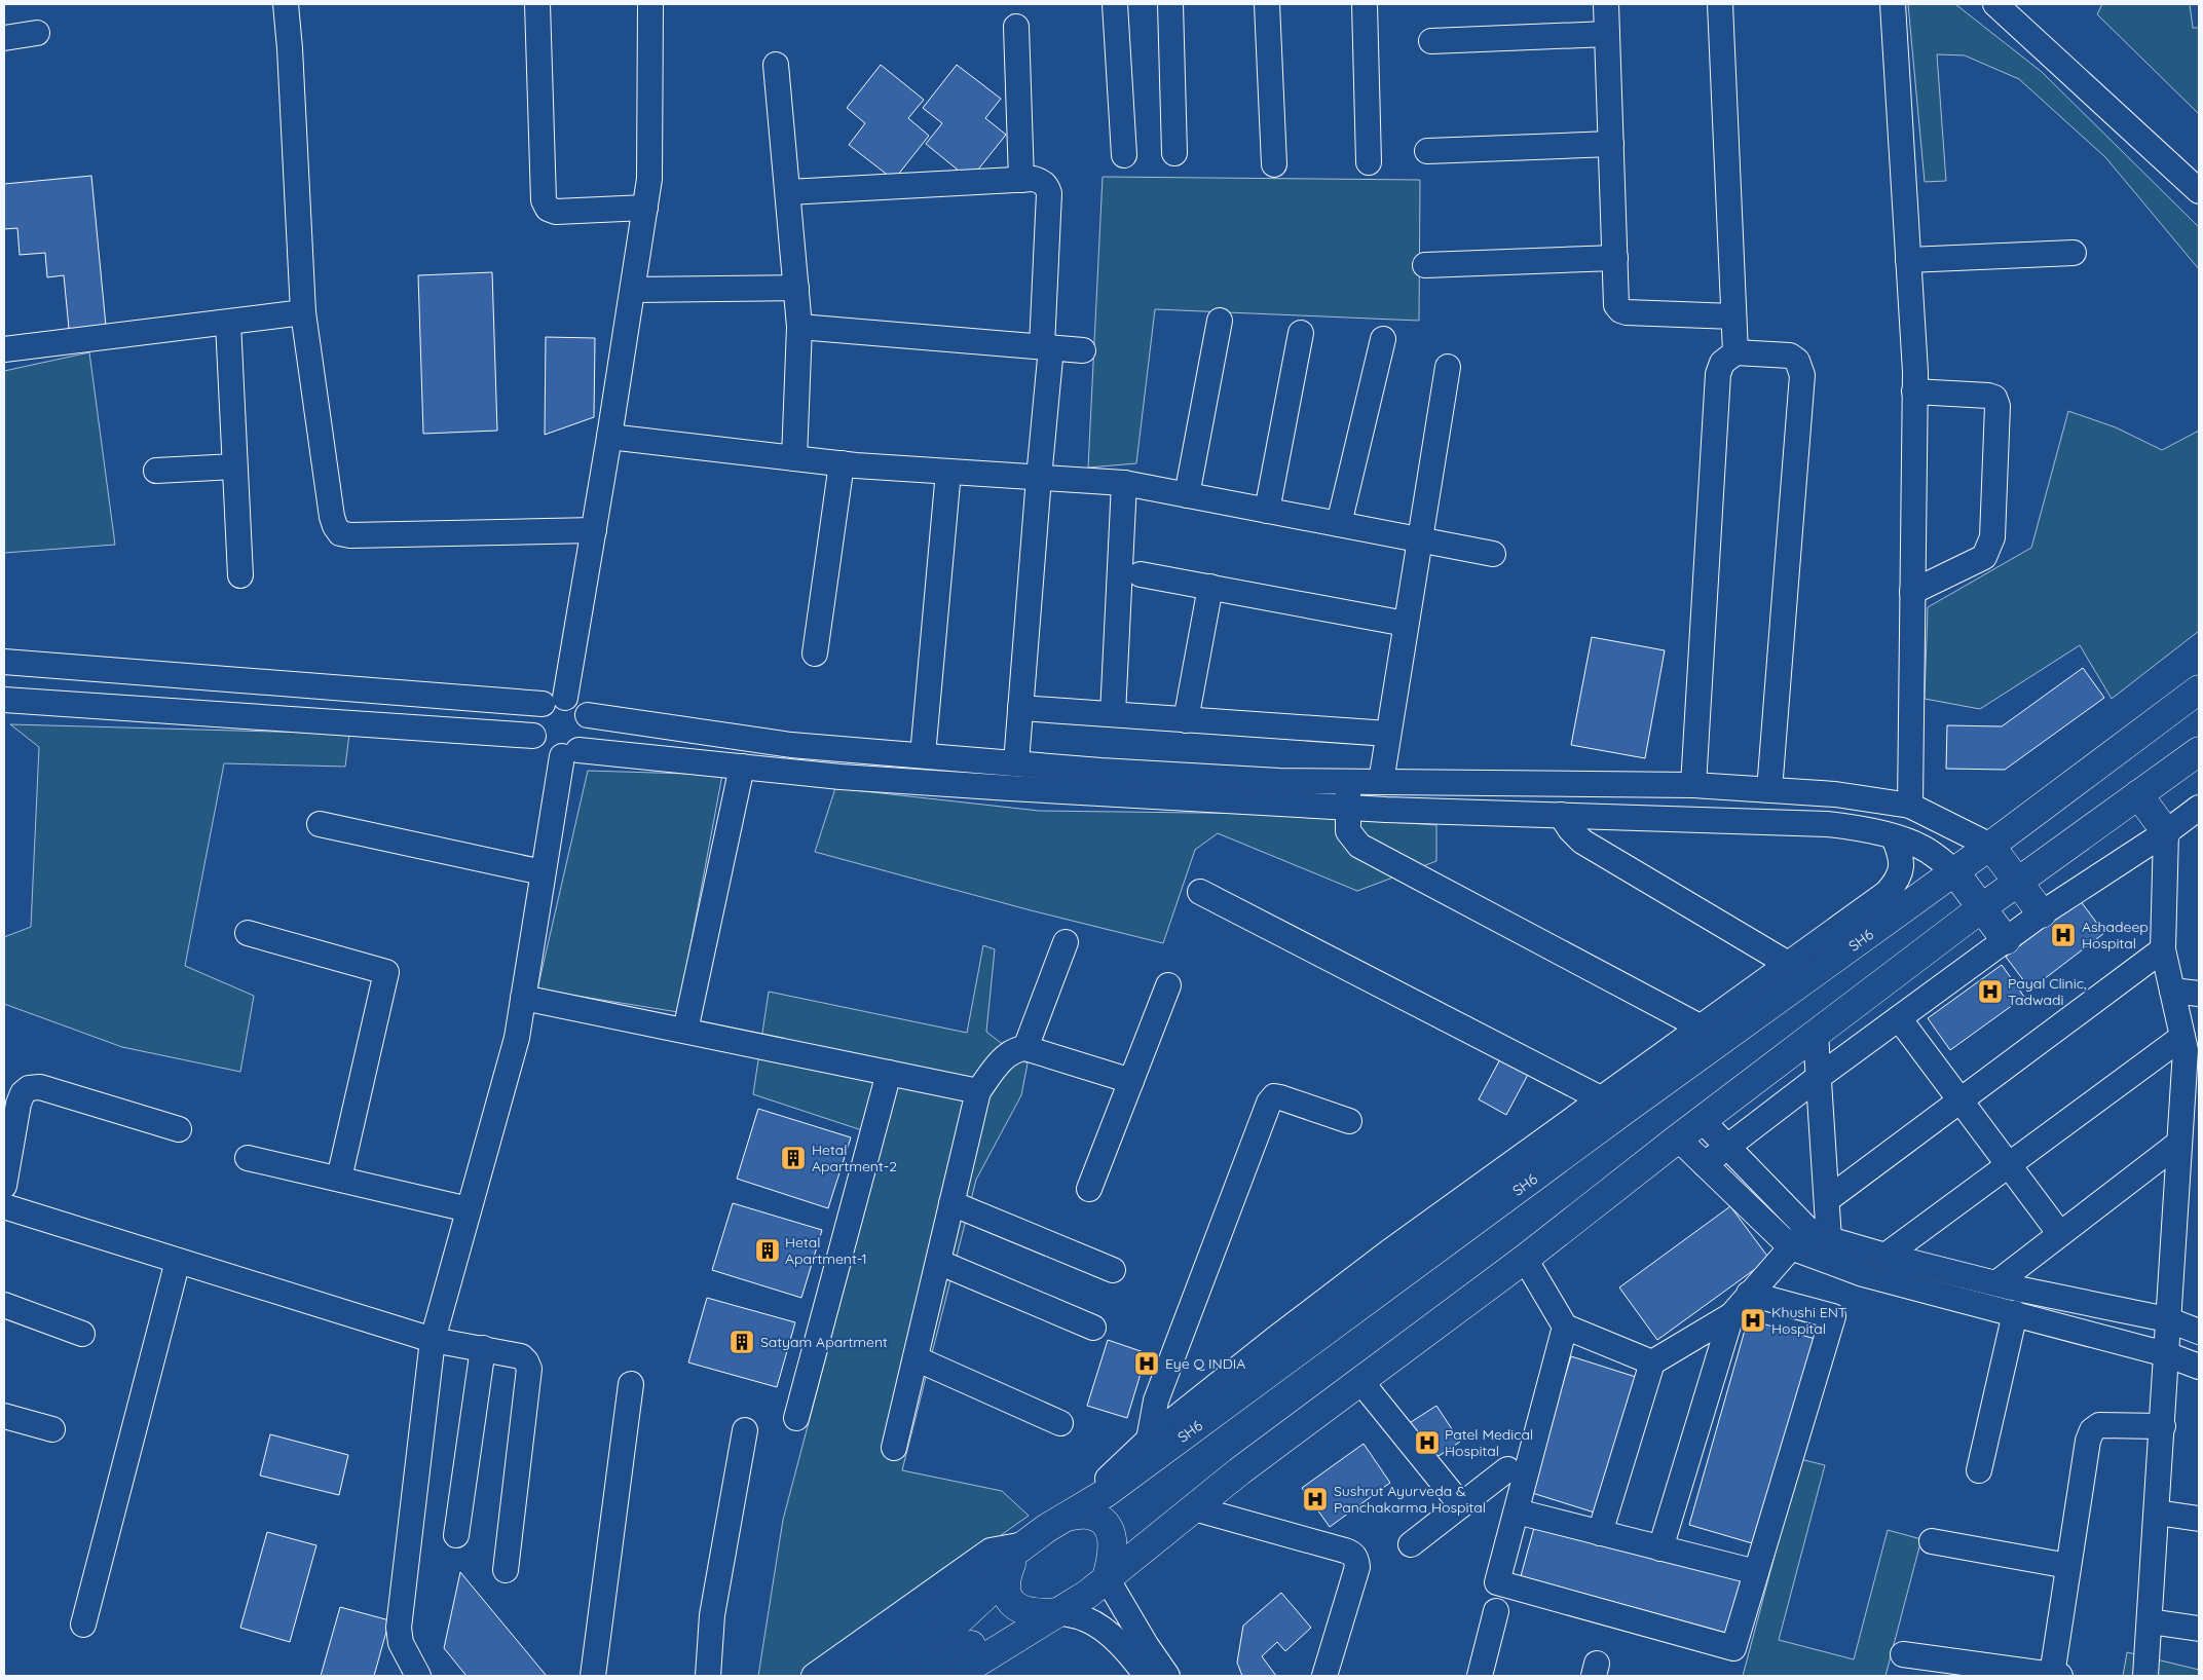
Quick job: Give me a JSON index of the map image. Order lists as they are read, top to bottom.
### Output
{
  "streets": {
    "main road": ["SH6"]
  },
  "places": {
    "hospital": [
      "Ashadeep Hospital",
      "Payal Clinic, Tadwadi",
      "Khushi ENT Hospital",
      "Eye Q INDIA",
      "Patel Medical Hospital",
      "Sushrut Ayurveda & Panchakarma Hospital"
    ],
    "building": ["Hetal Apartment-2", "Hetal Apartment-1", "Satyam Apartment"]
  }
}
